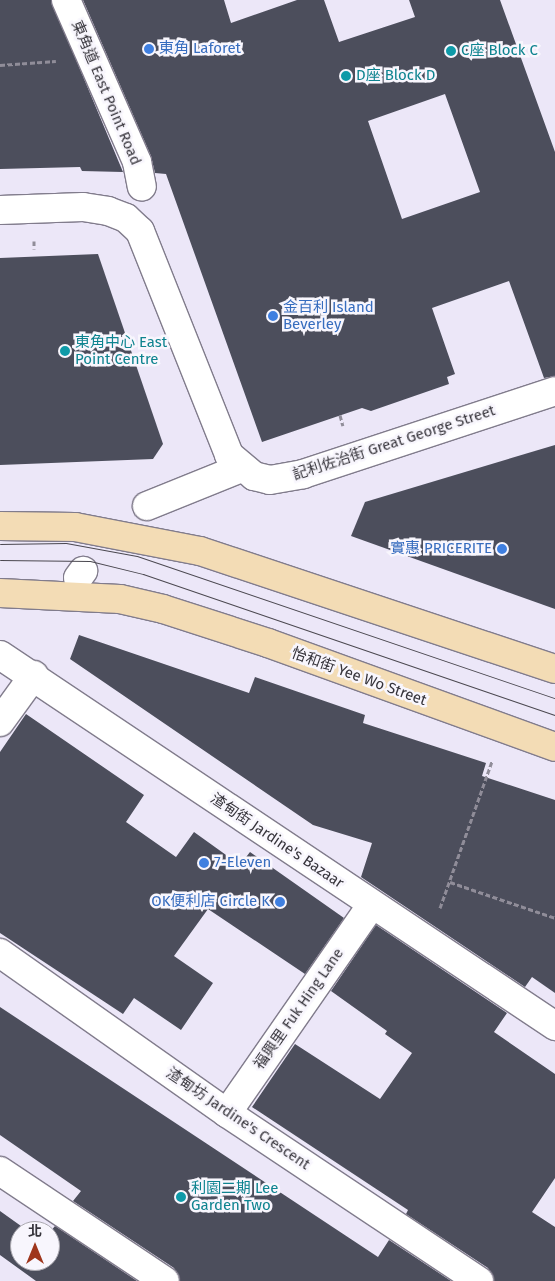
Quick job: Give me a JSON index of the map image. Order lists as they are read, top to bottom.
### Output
{
  "streets": {
    "main road": ["怡和街 Yee Wo Street"],
    "street": [
      "東角道 East Point Road",
      "記利佐治街 Great George Street",
      "渣甸街 Jardine's Bazaar",
      "福興里 Fuk Hing Lane",
      "渣甸坊 Jardine's Crescent"
    ]
  },
  "crossings": [
    ["渣甸街 Jardine's Bazaar", "福興里 Fuk Hing Lane"],
    ["福興里 Fuk Hing Lane", "渣甸坊 Jardine's Crescent"]
  ],
  "places": [
    "東角 Laforet",
    "C座 Block C",
    "D座 Block D",
    "金百利 Island Beverley",
    "東角中心 East Point Centre",
    "實惠 PRICERITE",
    "7-Eleven",
    "OK便利店 Circle K",
    "利園二期 Lee Garden Two"
  ],
  "north": "top"
}
